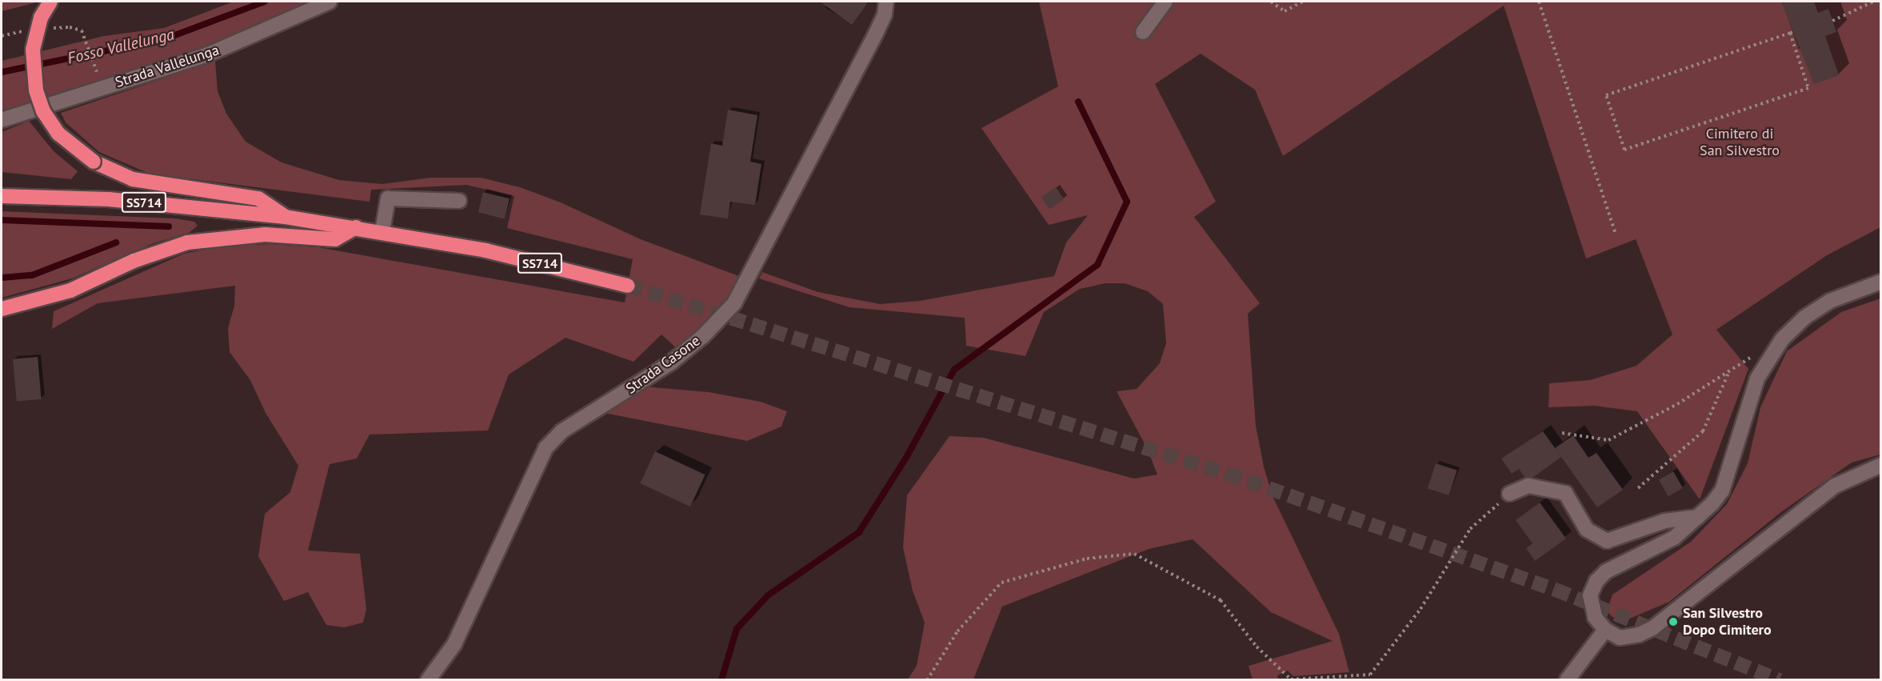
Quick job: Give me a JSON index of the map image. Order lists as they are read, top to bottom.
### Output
{
  "streets": {
    "highway": ["SS714"],
    "street": ["Strada Vallelunga", "Strada Casone"]
  },
  "water": ["Fosso Vallelunga"],
  "parks": ["Cimitero di San Silvestro"],
  "places": ["San Silvestro Dopo Cimitero"]
}
